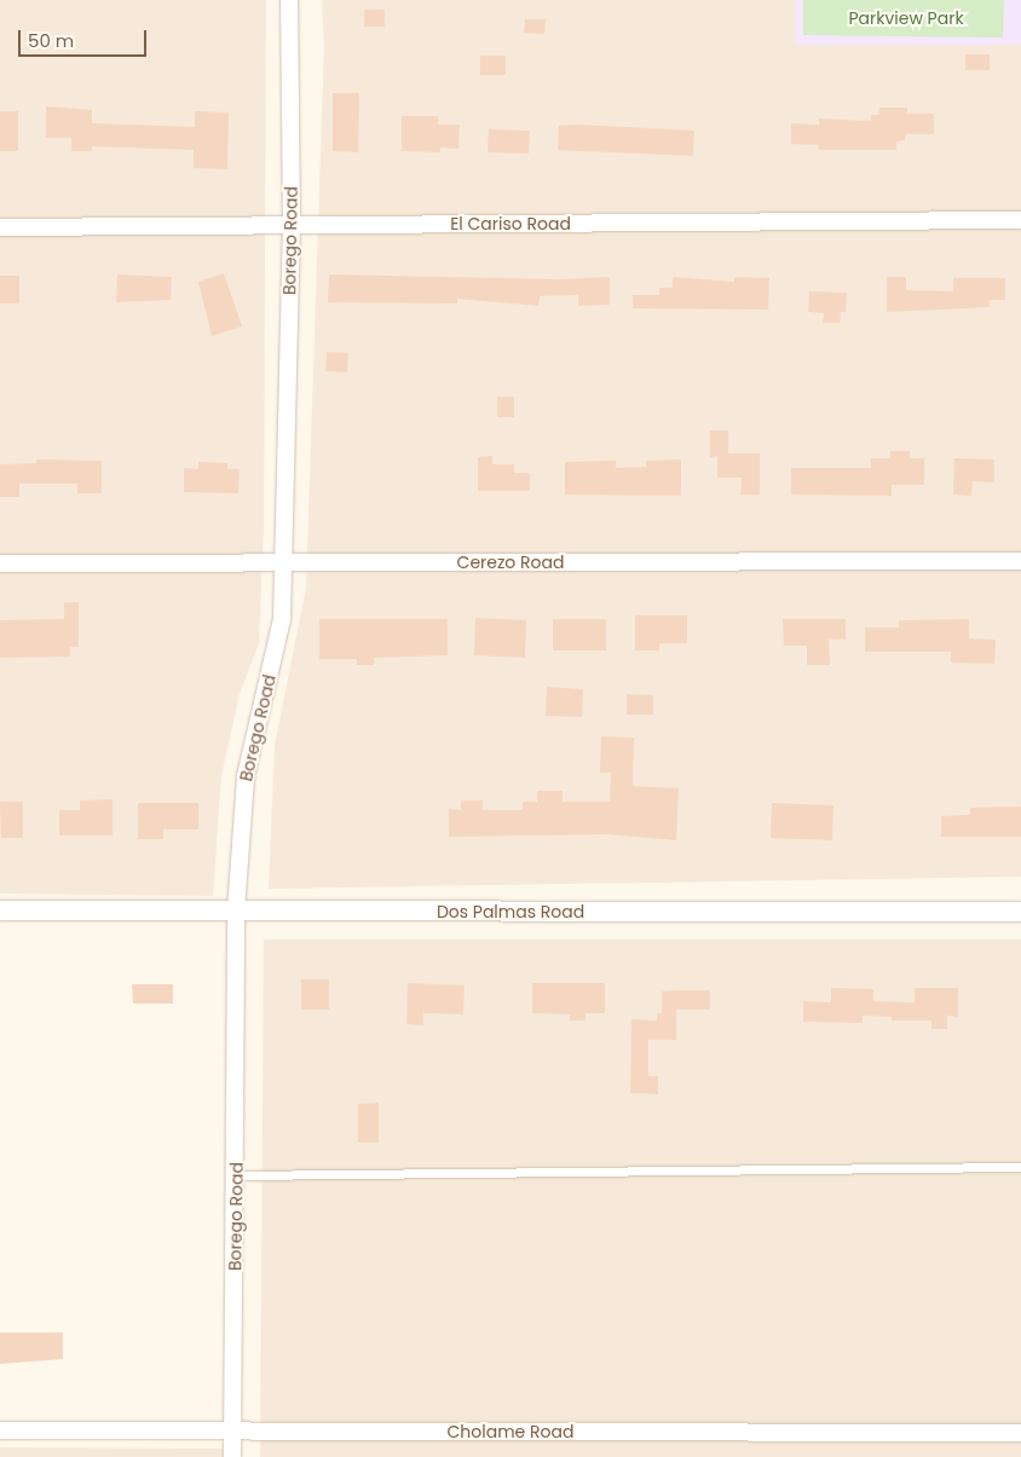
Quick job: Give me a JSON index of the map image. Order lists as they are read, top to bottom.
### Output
{
  "streets": {
    "street": [
      "El Cariso Road",
      "Borego Road",
      "Cerezo Road",
      "Dos Palmas Road",
      "Cholame Road"
    ]
  },
  "crossings": [
    ["El Cariso Road", "Borego Road"],
    ["Borego Road", "Cerezo Road"],
    ["Borego Road", "Dos Palmas Road"],
    ["Borego Road", "Cholame Road"]
  ],
  "parks": ["Parkview Park"],
  "scale_bar": "50 m"
}
